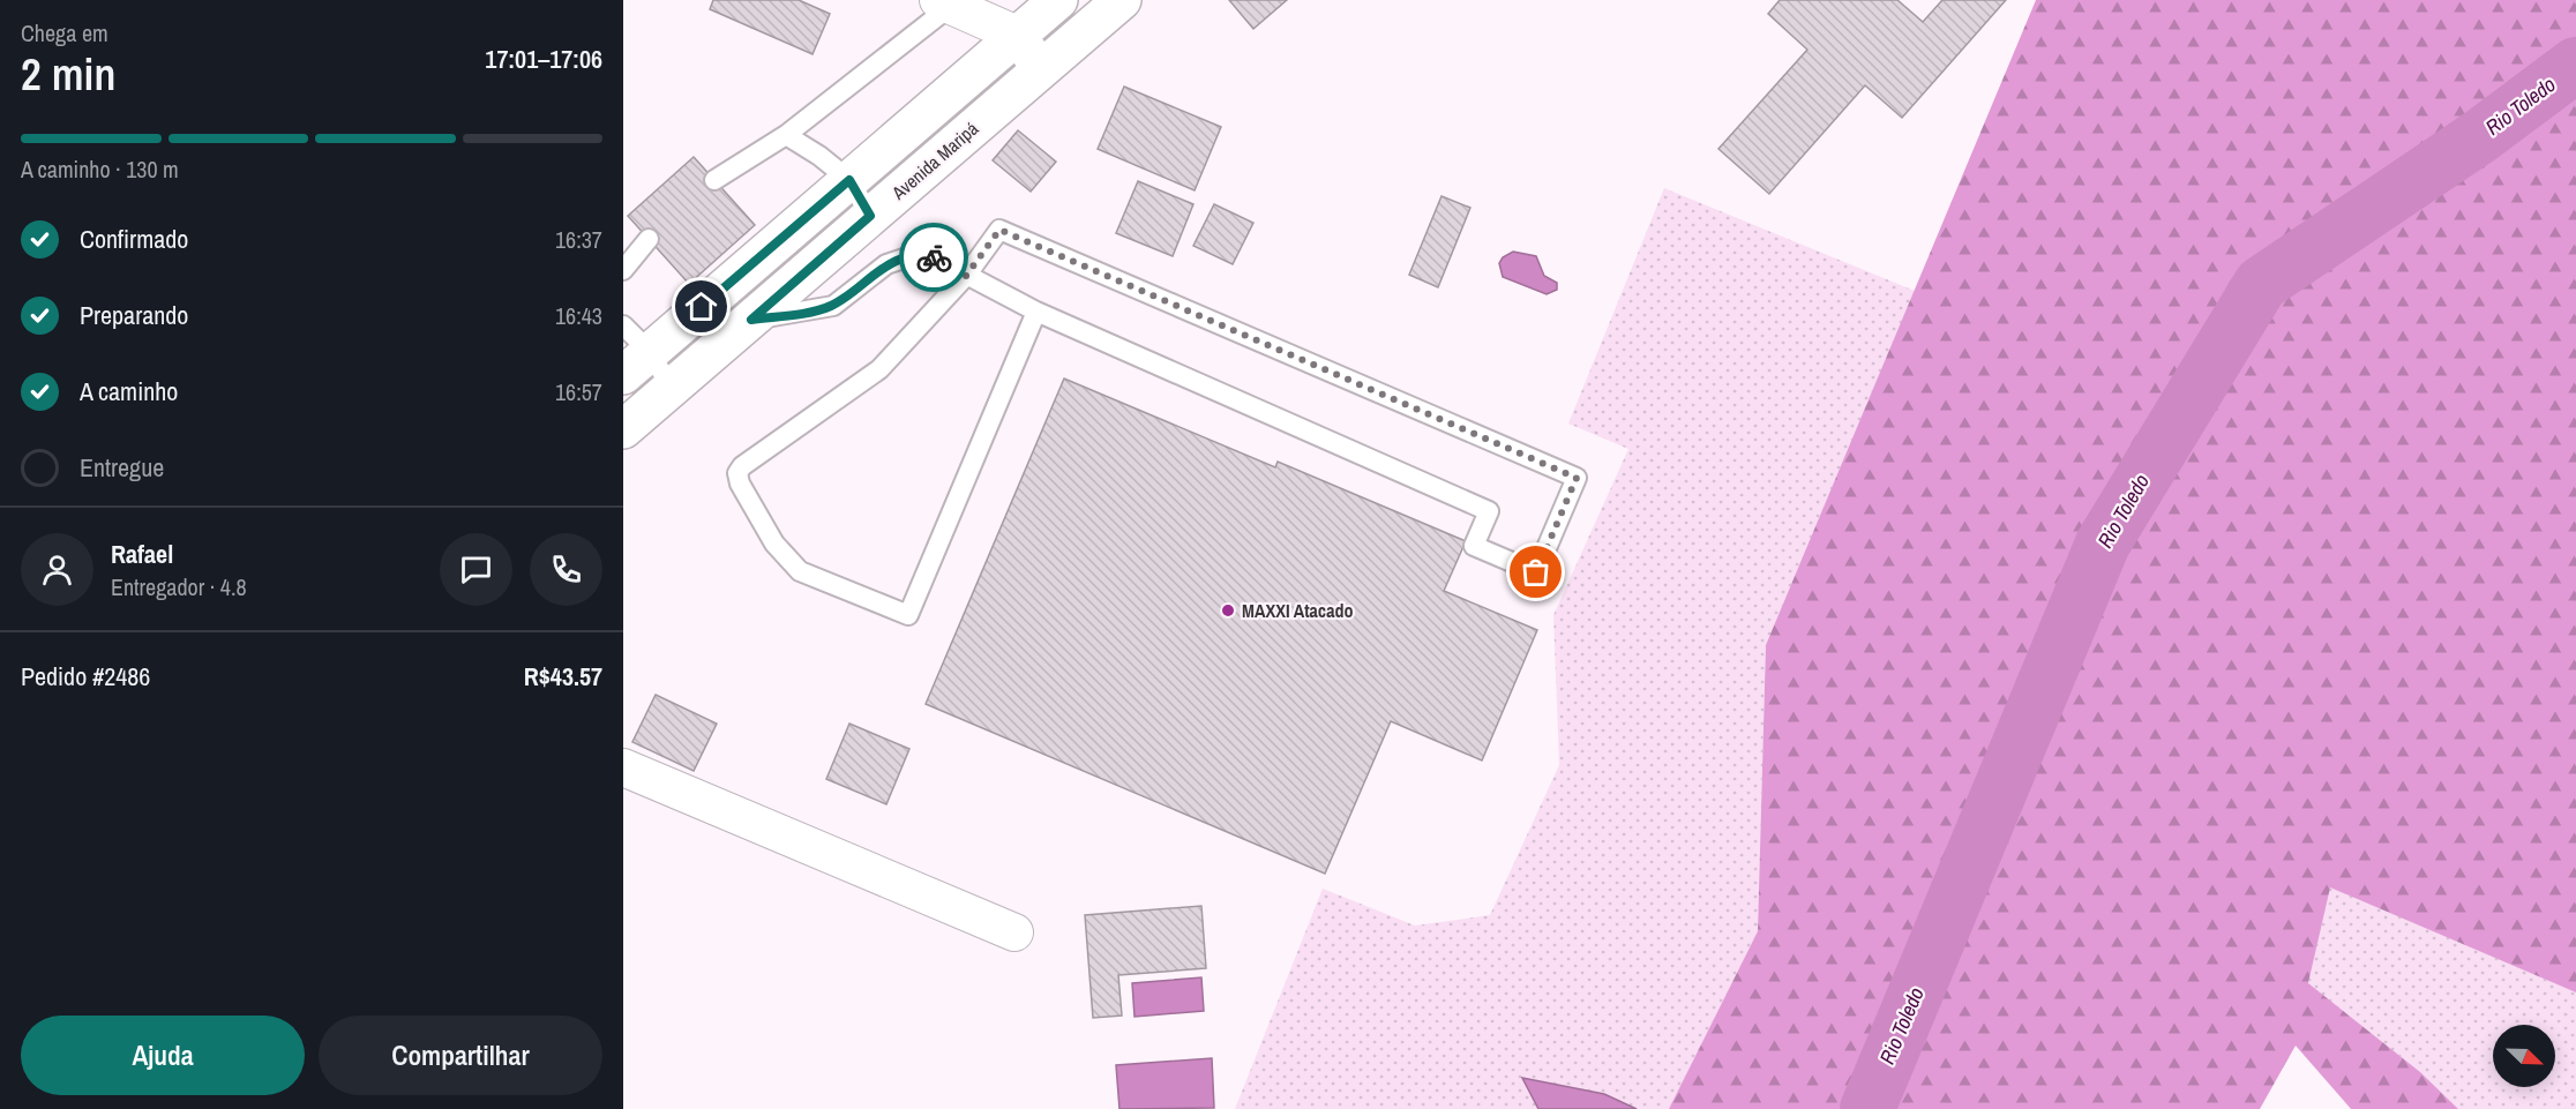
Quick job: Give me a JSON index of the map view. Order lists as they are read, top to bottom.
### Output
{
  "streets": {
    "main road": ["Avenida Maripá"]
  },
  "water": ["Rio Toledo"],
  "places": ["MAXXI Atacado"],
  "north": "bottom right",
  "page": {
    "heading": ["2 min", "Chega em", "17:01–17:06"],
    "panel": [
      "Rafael",
      "Entregador · 4.8",
      "Pedido #2486",
      "R$43.57"
    ],
    "bar": "A caminho · 130 m",
    "list": [
      ["Confirmado", "16:37"],
      ["Preparando", "16:43"],
      ["A caminho", "16:57"],
      "Entregue"
    ],
    "buttons": ["Ajuda", "Compartilhar"]
  }
}
